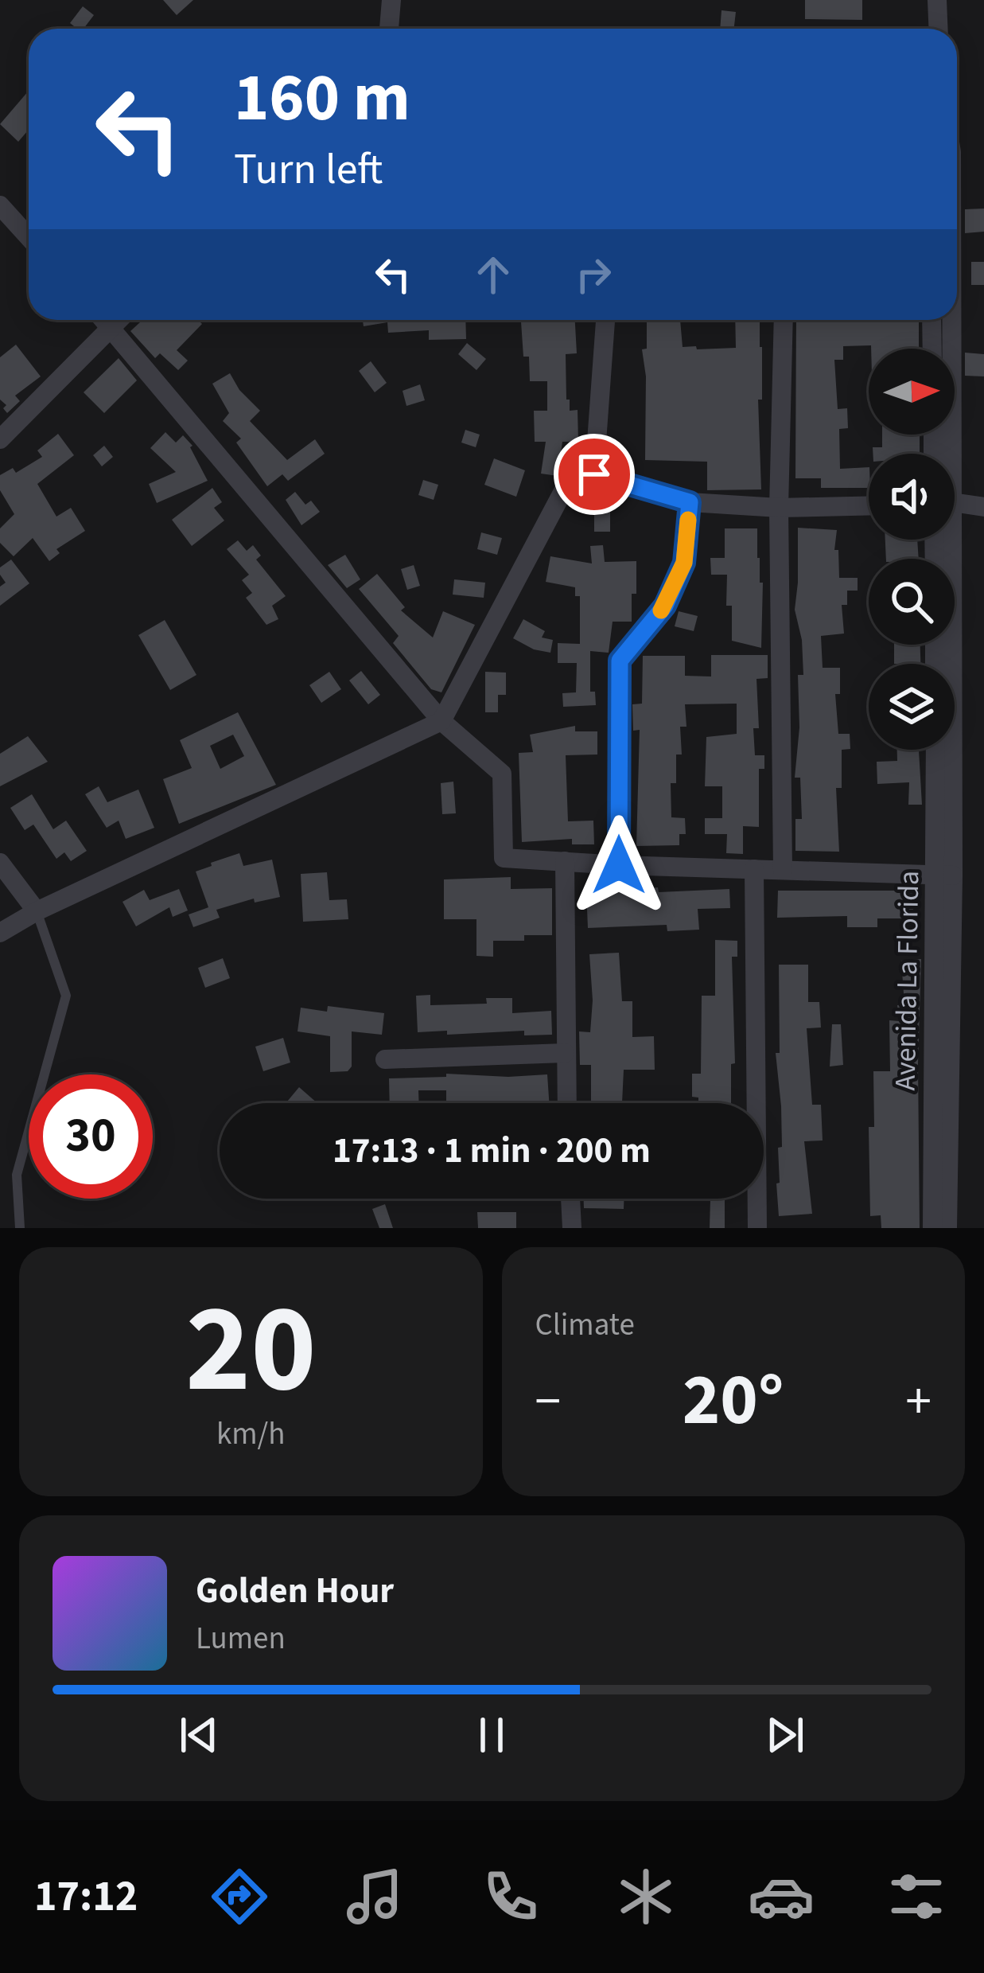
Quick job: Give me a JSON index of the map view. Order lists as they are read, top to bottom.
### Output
{
  "streets": {
    "street": ["Avenida La Florida"]
  },
  "north": "right",
  "page": {
    "turn": ["160 m", "Turn left"],
    "limit": "30",
    "trip": "17:13 · 1 min · 200 m",
    "tile": [
      ["20", "km/h"],
      "Climate"
    ],
    "heat": ["−", "20°", "+"],
    "song": ["Golden Hour", "Lumen"],
    "tabs": "17:12"
  }
}
